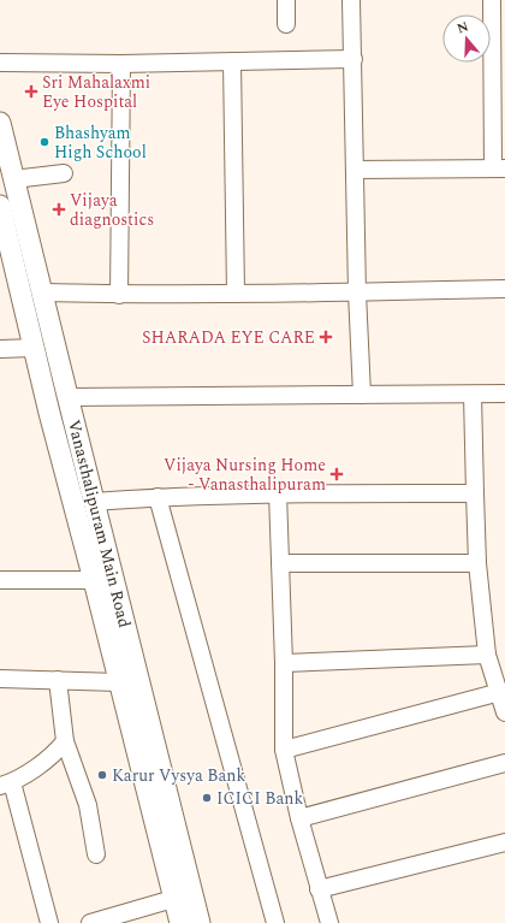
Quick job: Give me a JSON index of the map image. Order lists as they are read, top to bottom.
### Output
{
  "streets": {
    "street": ["Vanasthalipuram Main Road"]
  },
  "places": {
    "health": [
      "Sri Mahalaxmi Eye Hospital",
      "Vijaya diagnostics",
      "SHARADA EYE CARE",
      "Vijaya Nursing Home - Vanasthalipuram"
    ],
    "other": ["Bhashyam High School", "Karur Vysya Bank", "ICICI Bank"]
  },
  "north": "top"
}
